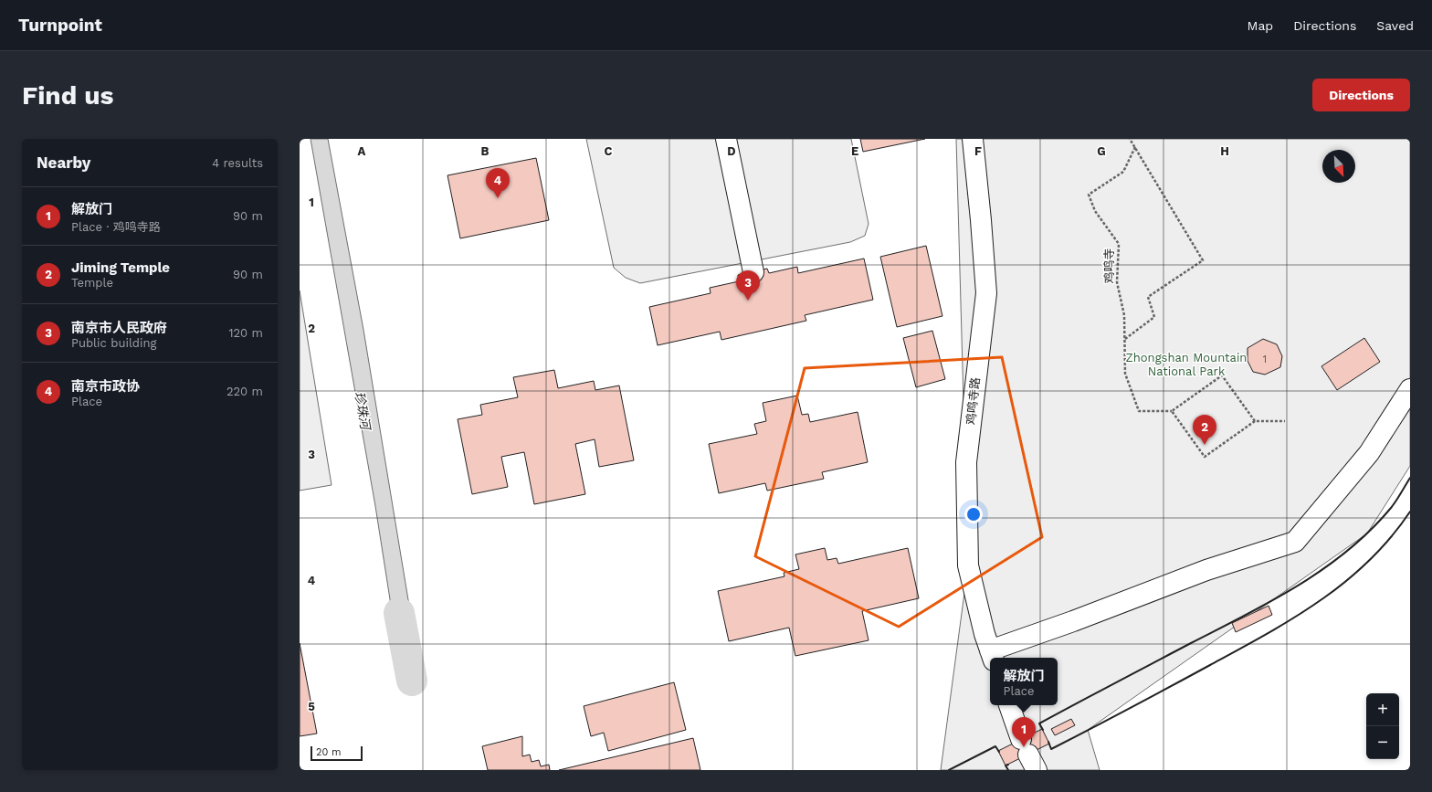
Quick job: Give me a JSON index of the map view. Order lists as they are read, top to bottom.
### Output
{
  "streets": {
    "street": ["鸡鸣寺路"],
    "path": ["鸡鸣寺"]
  },
  "water": ["珍珠河"],
  "parks": ["Zhongshan Mountain National Park"],
  "house_numbers": ["1"],
  "scale_bar": "20 m",
  "north": "bottom right",
  "page": {
    "header": "Turnpoint",
    "nav": ["Map", "Directions", "Saved"],
    "buttons": "Directions",
    "title": "Find us",
    "heading": ["Nearby", "4 results"],
    "pins": [
      "4",
      "3",
      "2",
      "1"
    ],
    "list": [
      {
        "mark": "1",
        "name": "解放门",
        "note": "Place · 鸡鸣寺路",
        "value": "90 m"
      },
      {
        "mark": "2",
        "name": "Jiming Temple",
        "note": "Temple",
        "value": "90 m"
      },
      {
        "mark": "3",
        "name": "南京市人民政府",
        "note": "Public building",
        "value": "120 m"
      },
      {
        "mark": "4",
        "name": "南京市政协",
        "note": "Place",
        "value": "220 m"
      }
    ],
    "popup": ["解放门", "Place"],
    "map_buttons": ["+", "−"],
    "scale": "20 m"
  },
  "grid": {
    "columns": [
      "A",
      "B",
      "C",
      "D",
      "E",
      "F",
      "G",
      "H"
    ],
    "rows": [
      "1",
      "2",
      "3",
      "4",
      "5"
    ]
  }
}
